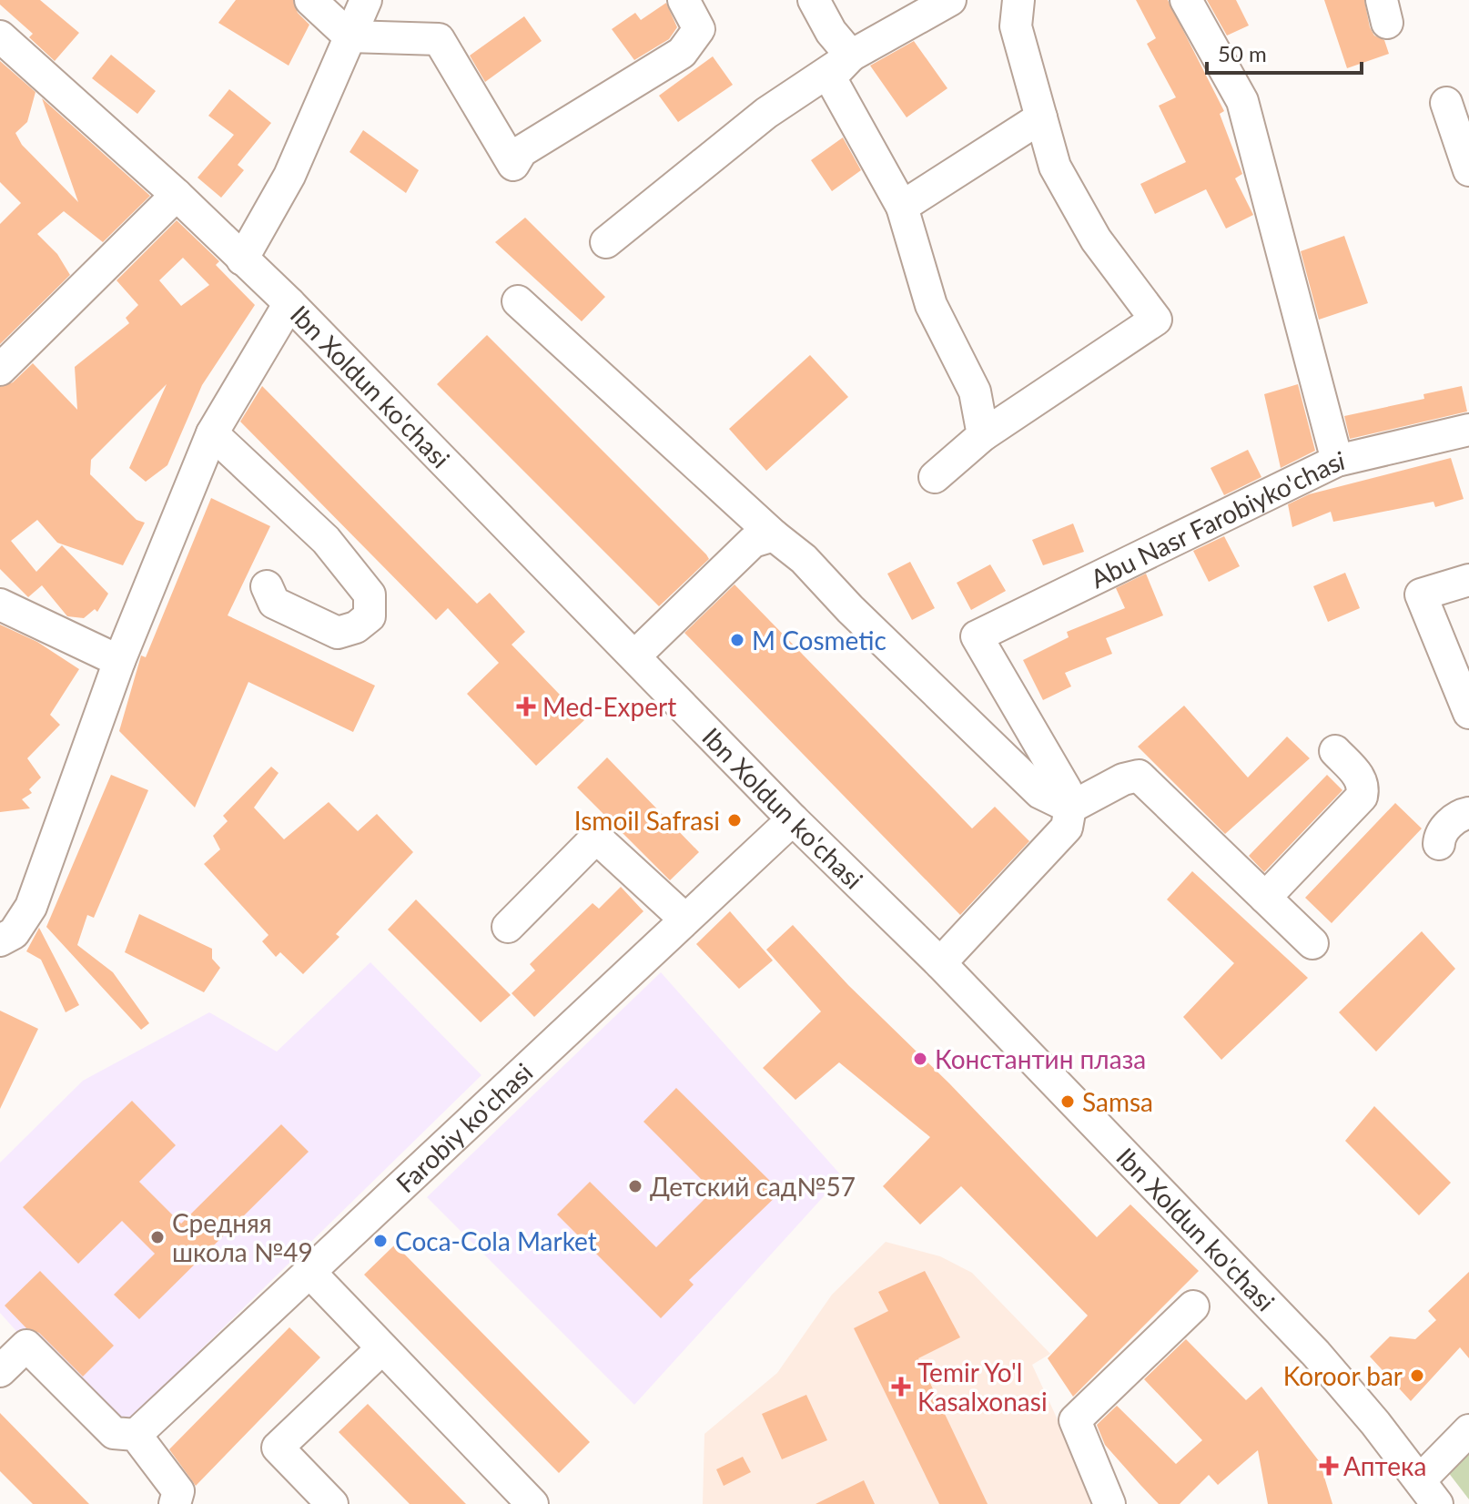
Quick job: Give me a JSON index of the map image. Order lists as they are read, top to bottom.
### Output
{
  "streets": {
    "street": ["Ibn Xoldun ko'chasi", "Abu Nasr Farobiyko'chasi", "Farobiy ko'chasi"]
  },
  "crossings": [
    ["Ibn Xoldun ko'chasi", "Farobiy ko'chasi"]
  ],
  "places": {
    "other": [
      "M Cosmetic",
      "Ismoil Safrasi",
      "Константин плаза",
      "Samsa",
      "Детский сад№57",
      "Средняя школа №49",
      "Coca-Cola Market",
      "Koroor bar"
    ],
    "health": ["Med-Expert", "Temir Yo'l Kasalxonasi", "Аптека"]
  },
  "scale_bar": "50 m"
}
